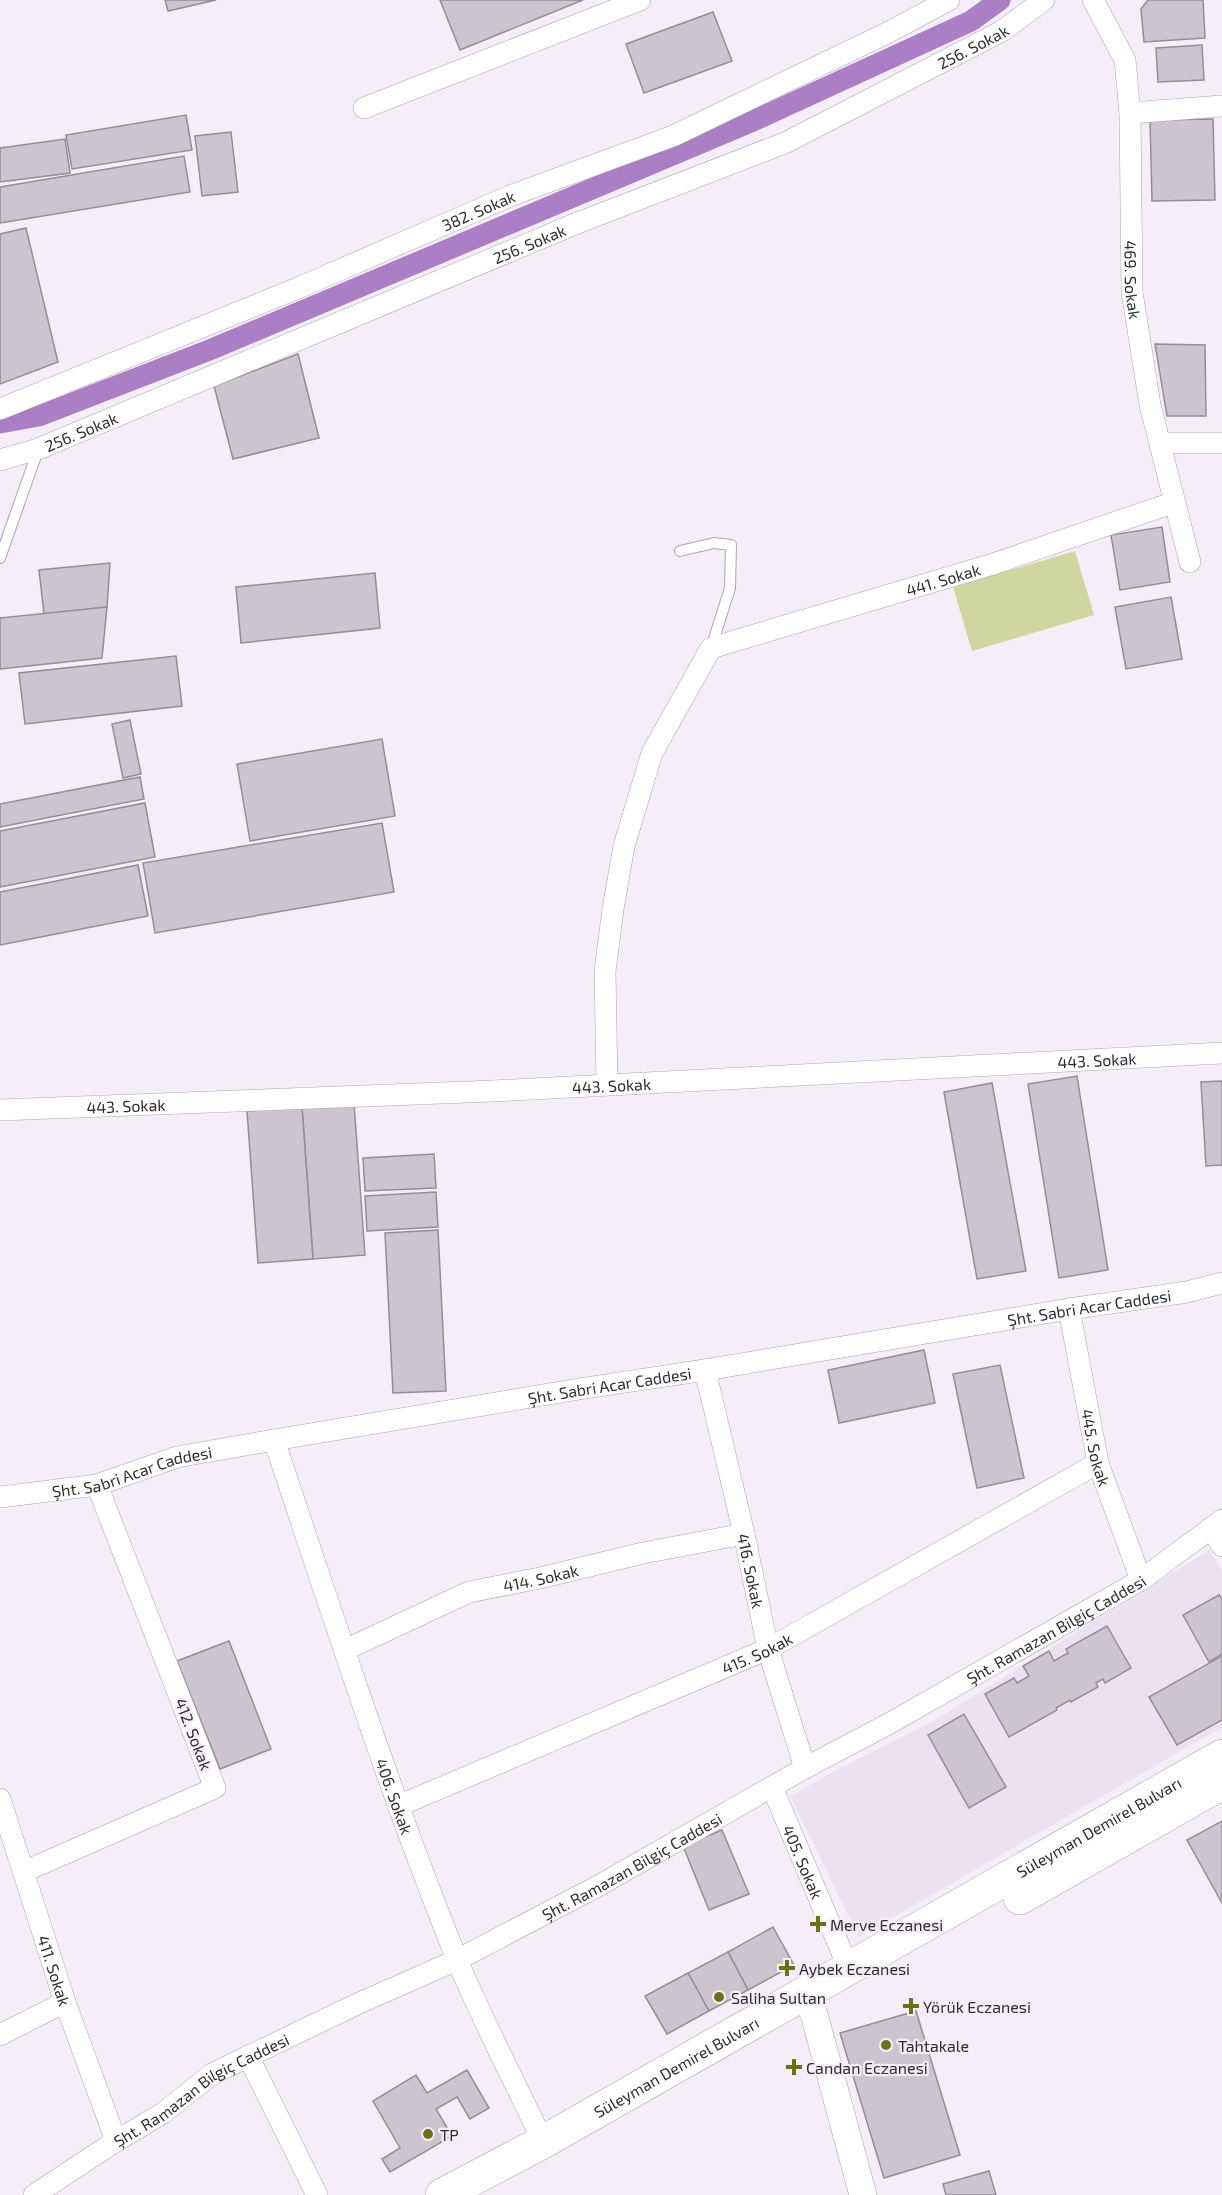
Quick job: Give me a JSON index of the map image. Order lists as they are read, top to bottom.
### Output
{
  "streets": {
    "main road": ["Süleyman Demirel Bulvarı"],
    "street": [
      "256. Sokak",
      "382. Sokak",
      "469. Sokak",
      "441. Sokak",
      "443. Sokak",
      "Şht. Sabri Acar Caddesi",
      "445. Sokak",
      "416. Sokak",
      "414. Sokak",
      "Şht. Ramazan Bilgiç Caddesi",
      "415. Sokak",
      "412. Sokak",
      "406. Sokak",
      "405. Sokak",
      "411. Sokak"
    ]
  },
  "crossings": [
    ["469. Sokak", "441. Sokak"],
    ["Şht. Sabri Acar Caddesi", "445. Sokak"],
    ["Şht. Sabri Acar Caddesi", "416. Sokak"],
    ["Şht. Sabri Acar Caddesi", "412. Sokak"],
    ["Şht. Sabri Acar Caddesi", "406. Sokak"],
    ["445. Sokak", "Şht. Ramazan Bilgiç Caddesi"],
    ["445. Sokak", "415. Sokak"],
    ["416. Sokak", "414. Sokak"],
    ["416. Sokak", "Şht. Ramazan Bilgiç Caddesi"],
    ["416. Sokak", "415. Sokak"],
    ["414. Sokak", "406. Sokak"],
    ["Şht. Ramazan Bilgiç Caddesi", "406. Sokak"],
    ["Şht. Ramazan Bilgiç Caddesi", "405. Sokak"],
    ["Şht. Ramazan Bilgiç Caddesi", "411. Sokak"],
    ["415. Sokak", "406. Sokak"],
    ["412. Sokak", "411. Sokak"],
    ["406. Sokak", "Süleyman Demirel Bulvarı"],
    ["Süleyman Demirel Bulvarı", "405. Sokak"]
  ],
  "places": {
    "health": [
      "Merve Eczanesi",
      "Aybek Eczanesi",
      "Yörük Eczanesi",
      "Candan Eczanesi"
    ],
    "other": ["Saliha Sultan", "Tahtakale", "TP"]
  }
}
